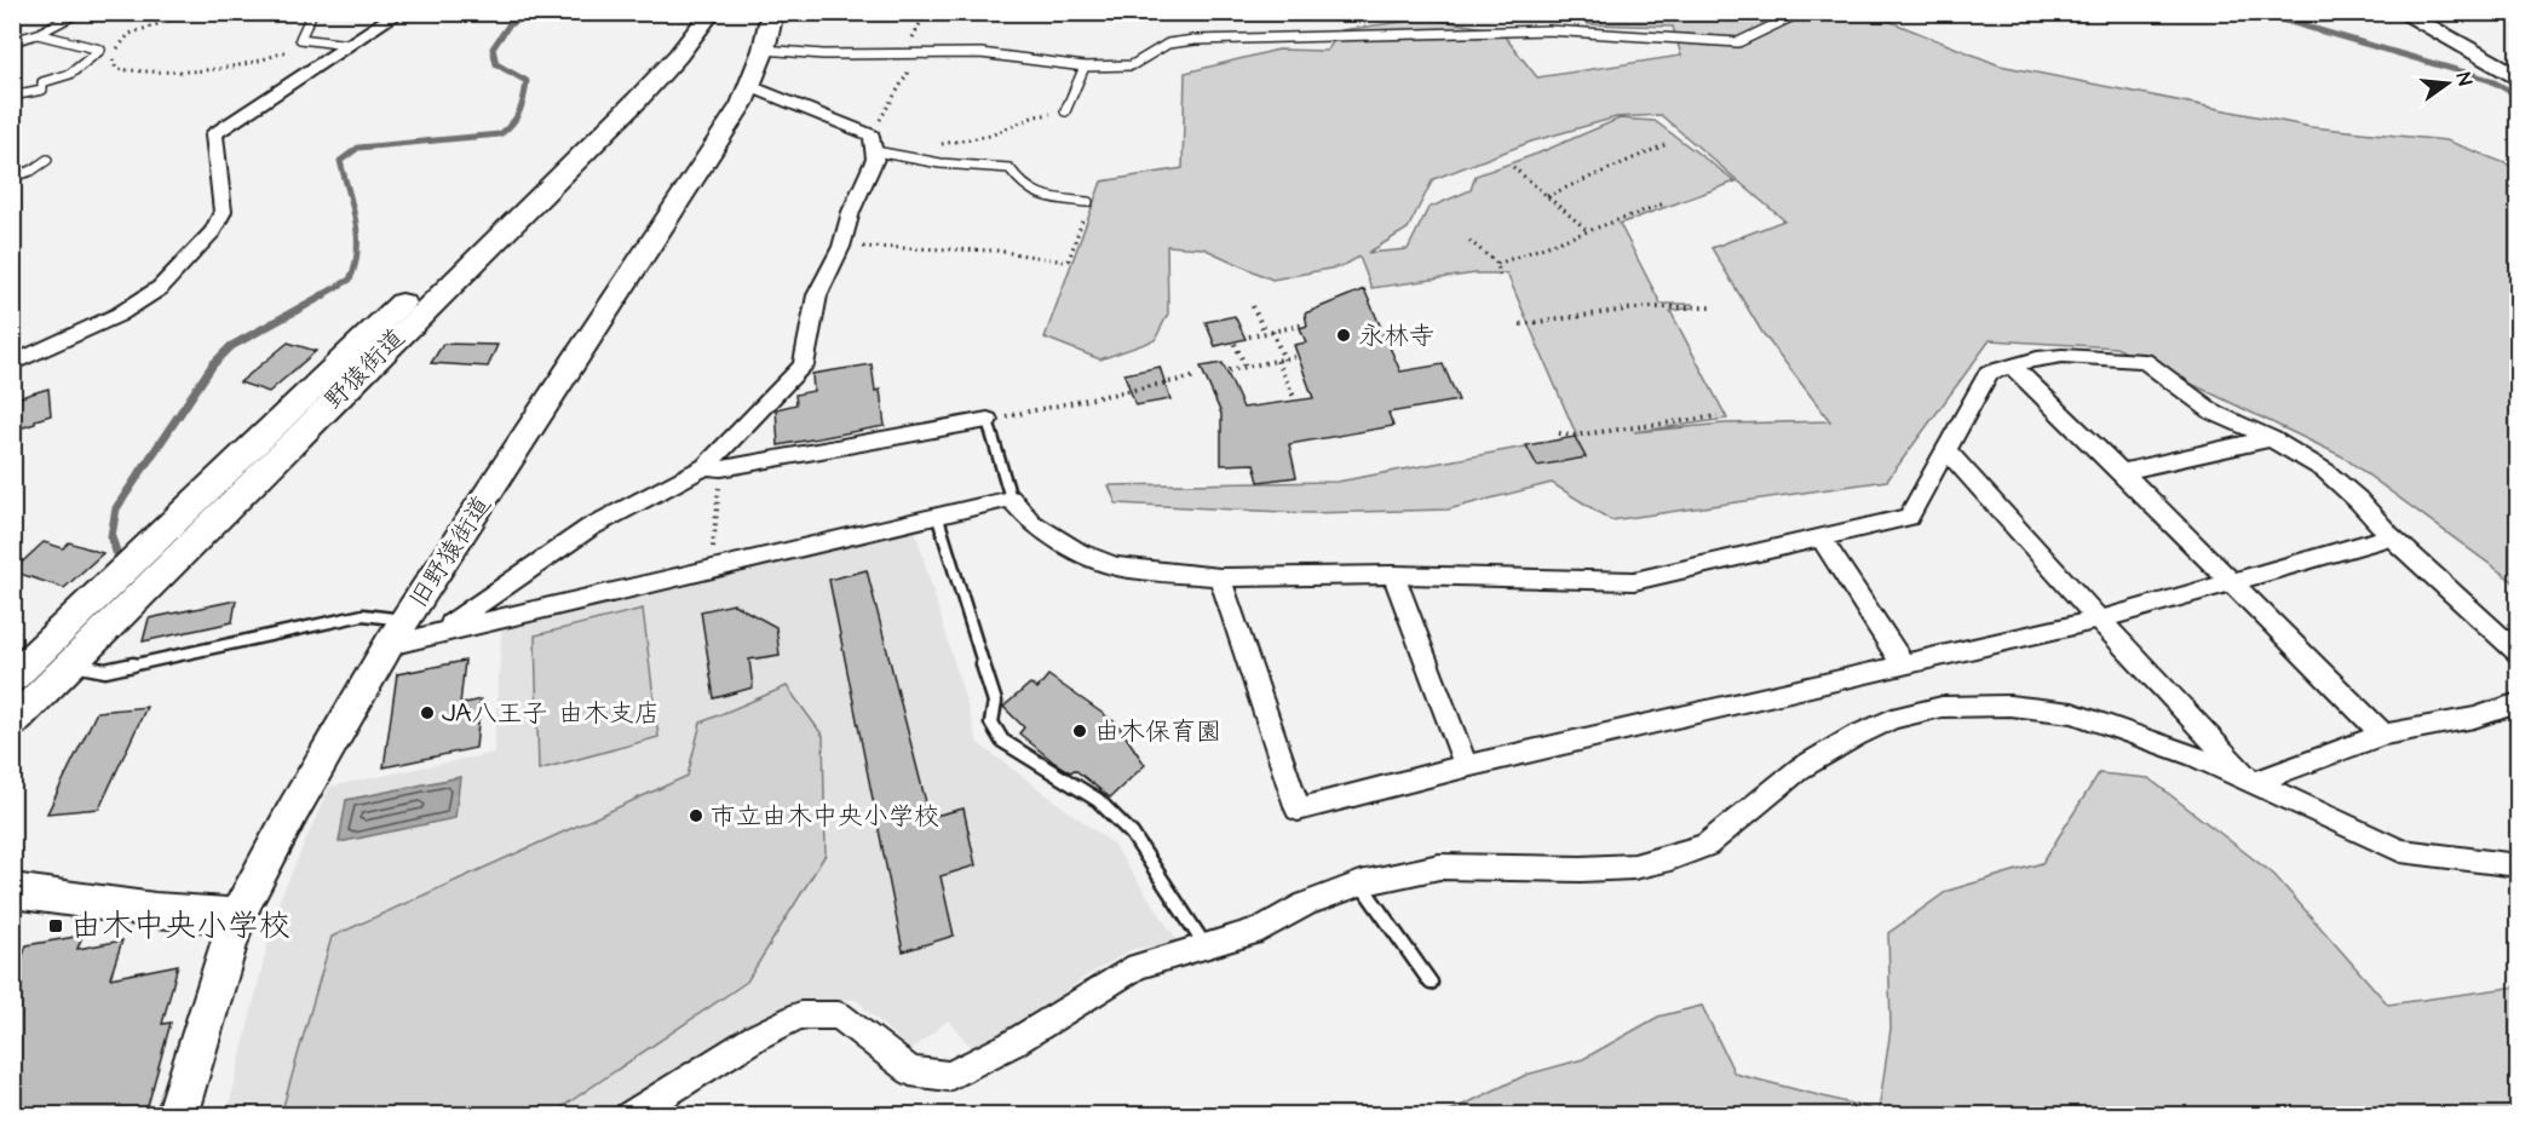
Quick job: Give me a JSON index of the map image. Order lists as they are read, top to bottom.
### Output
{
  "streets": {
    "main road": ["野猿街道", "旧野猿街道"]
  },
  "places": {
    "other": [
      "永林寺",
      "JA八王子 由木支店",
      "由木保育園",
      "市立由木中央小学校"
    ],
    "transit": ["由木中央小学校"]
  },
  "north": "right"
}
